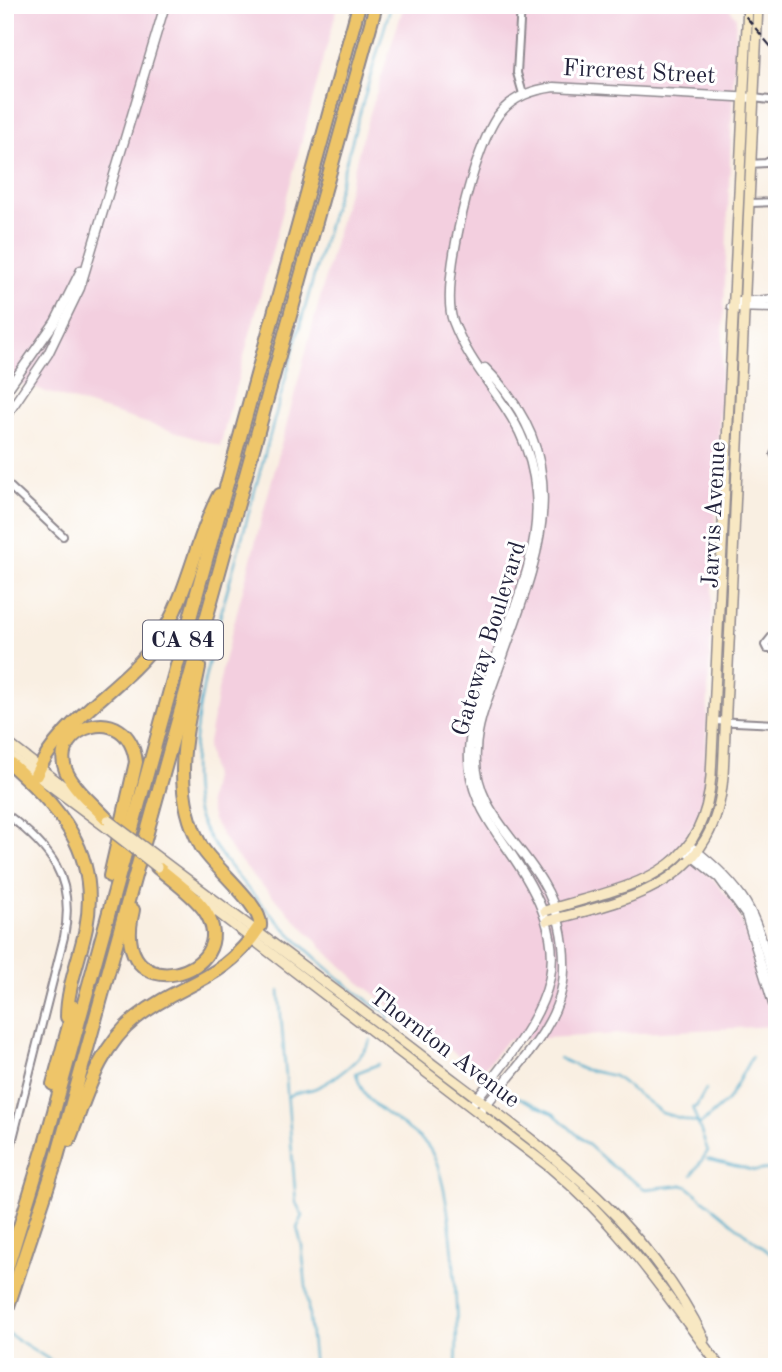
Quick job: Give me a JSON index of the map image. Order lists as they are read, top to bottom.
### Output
{
  "streets": {
    "highway": ["CA 84"],
    "main road": ["Jarvis Avenue", "Thornton Avenue"],
    "street": ["Fircrest Street", "Gateway Boulevard"]
  },
  "crossings": [
    ["Fircrest Street", "Jarvis Avenue"],
    ["Fircrest Street", "Gateway Boulevard"],
    ["Jarvis Avenue", "Gateway Boulevard"],
    ["Gateway Boulevard", "Thornton Avenue"]
  ]
}
